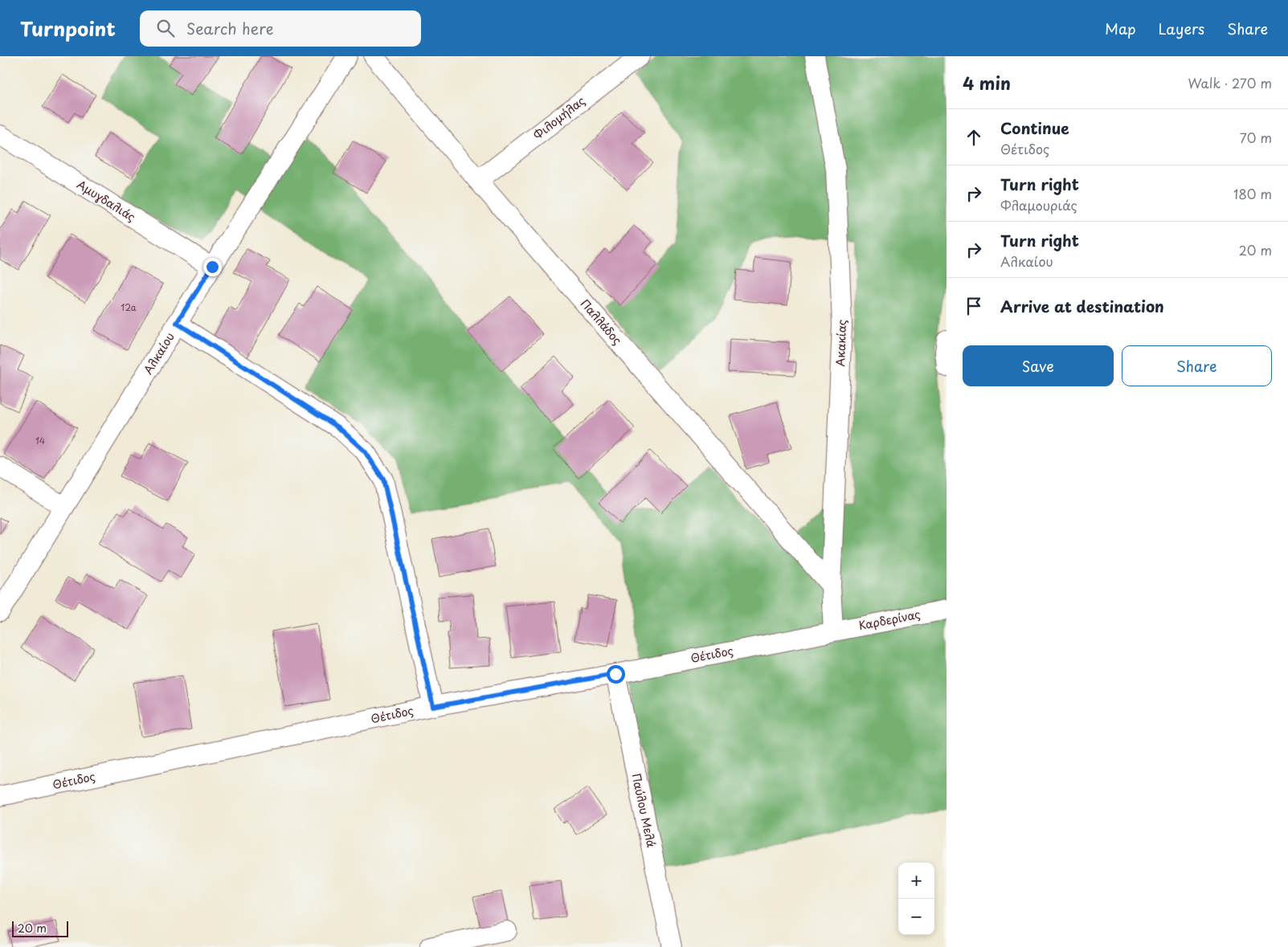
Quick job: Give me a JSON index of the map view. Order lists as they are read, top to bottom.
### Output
{
  "streets": {
    "street": [
      "Φιλομήλας",
      "Αμυγδαλιάς",
      "Παλλάδος",
      "Ακακίας",
      "Αλκαίου",
      "Καρδερίνας",
      "Θέτιδος",
      "Παύλου Μελά"
    ]
  },
  "crossings": [
    ["Φιλομήλας", "Παλλάδος"],
    ["Αμυγδαλιάς", "Αλκαίου"],
    ["Παλλάδος", "Ακακίας"],
    ["Ακακίας", "Καρδερίνας"],
    ["Ακακίας", "Θέτιδος"],
    ["Καρδερίνας", "Θέτιδος"],
    ["Θέτιδος", "Παύλου Μελά"]
  ],
  "house_numbers": ["12a", "14"],
  "scale_bar": "20 m",
  "page": {
    "header": "Turnpoint",
    "search": "Search here",
    "nav": ["Map", "Layers", "Share"],
    "heading": ["4 min", "Walk · 270 m"],
    "list": [
      ["Continue", "Θέτιδος", "70 m"],
      ["Turn right", "Φλαμουριάς", "180 m"],
      ["Turn right", "Αλκαίου", "20 m"],
      "Arrive at destination"
    ],
    "buttons": ["Save", "Share"],
    "map_buttons": ["+", "−"],
    "scale": "20 m"
  }
}
